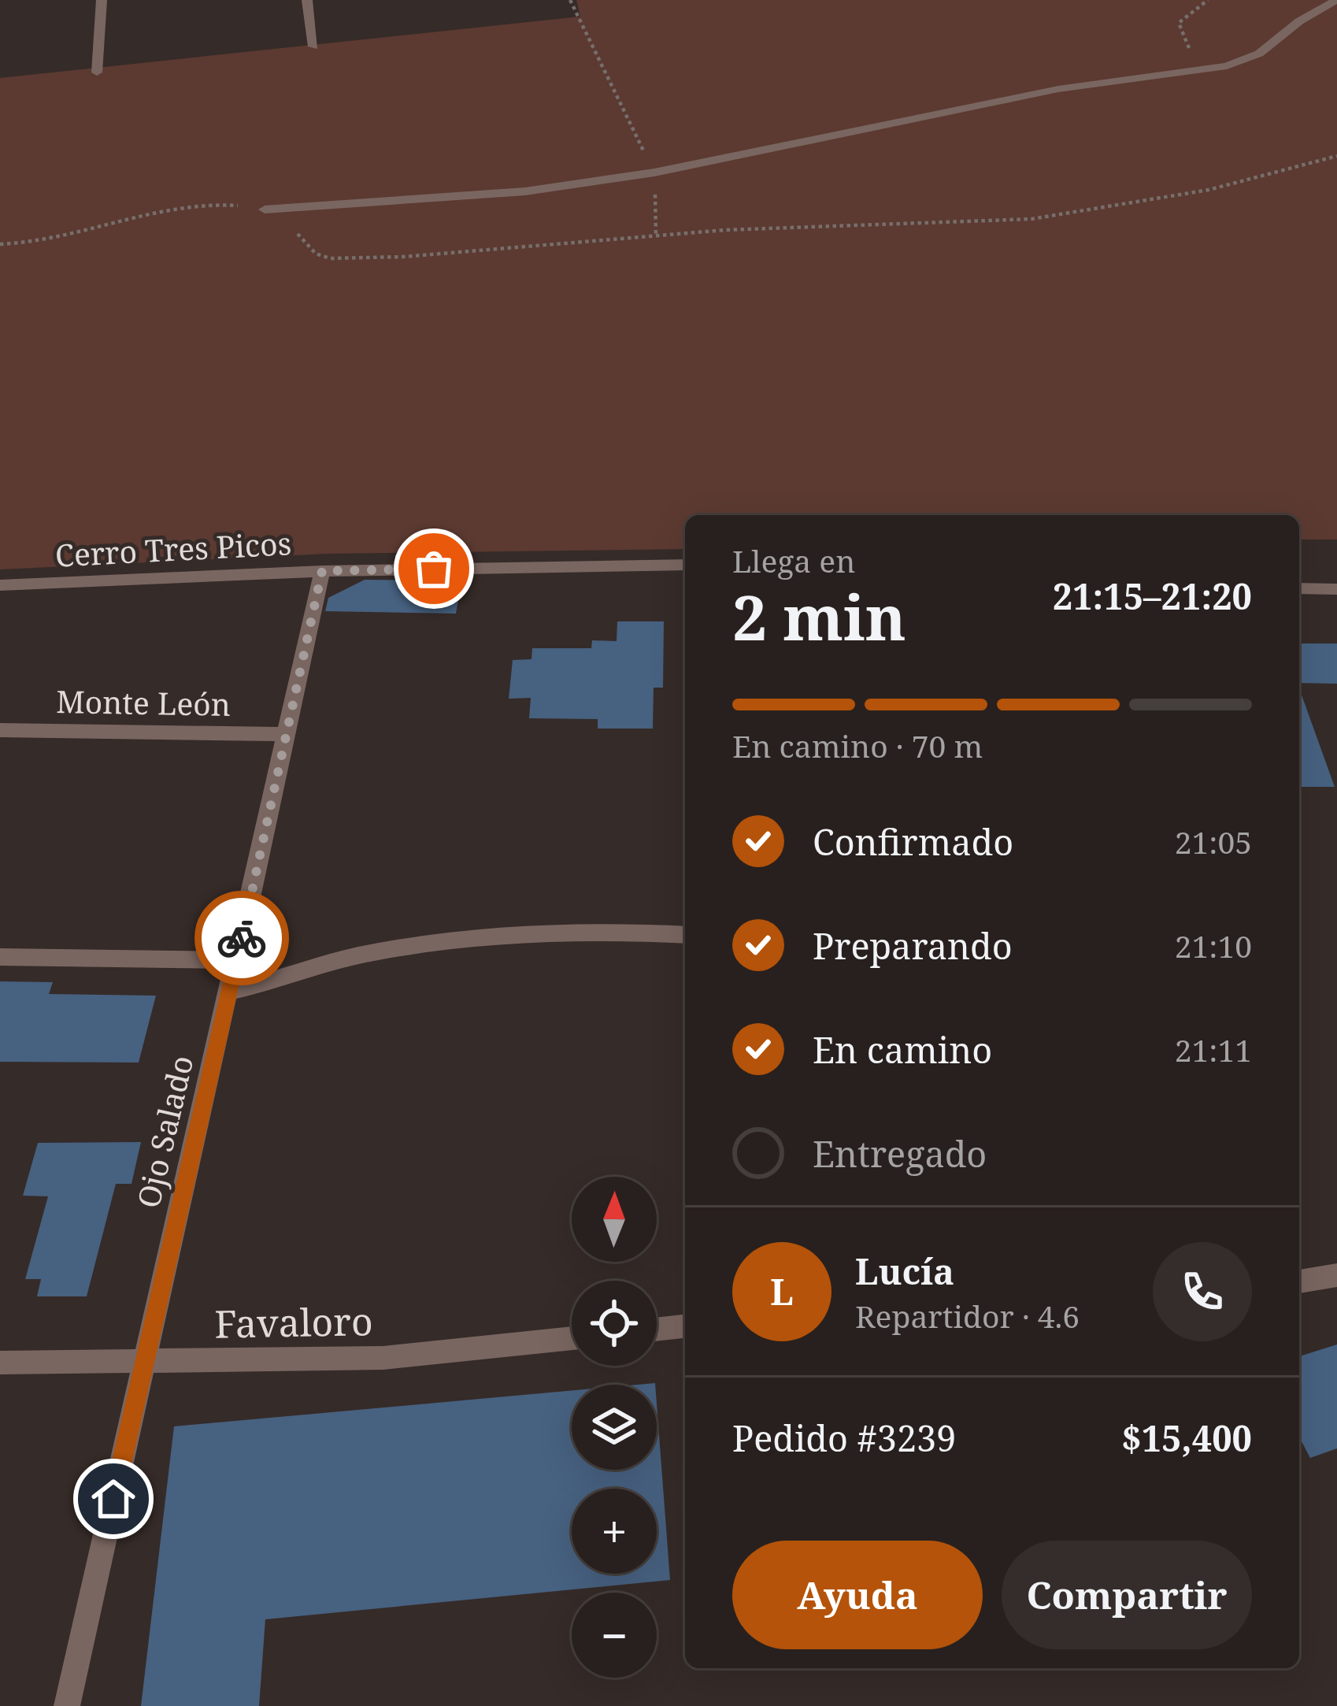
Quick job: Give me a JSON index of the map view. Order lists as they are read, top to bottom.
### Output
{
  "streets": {
    "street": [
      "Cerro Tres Picos",
      "Monte León",
      "Ojo Salado",
      "Favaloro"
    ]
  },
  "crossings": [
    ["Cerro Tres Picos", "Ojo Salado"],
    ["Monte León", "Ojo Salado"],
    ["Ojo Salado", "Favaloro"]
  ],
  "north": "top",
  "page": {
    "heading": ["2 min", "Llega en", "21:15–21:20"],
    "panel": [
      "Lucía",
      "Repartidor · 4.6",
      "Pedido #3239",
      "$15,400"
    ],
    "bar": "En camino · 70 m",
    "list": [
      ["Confirmado", "21:05"],
      ["Preparando", "21:10"],
      ["En camino", "21:11"],
      "Entregado"
    ],
    "map_buttons": ["+", "−"],
    "round": "L",
    "buttons": ["Ayuda", "Compartir"]
  }
}
